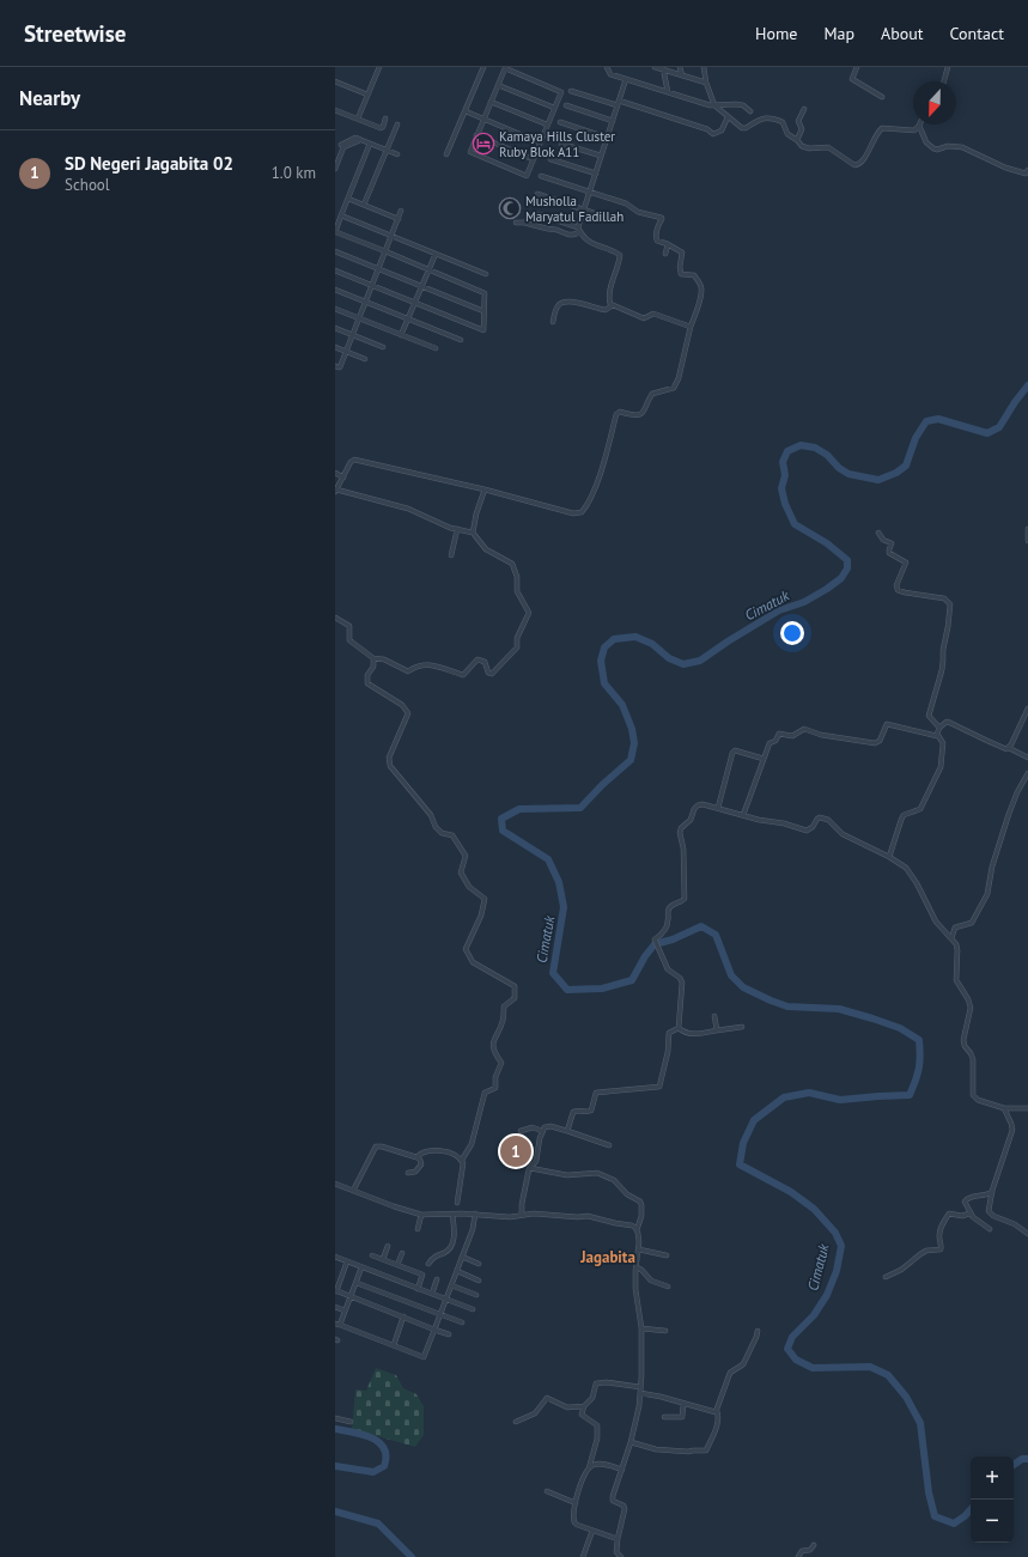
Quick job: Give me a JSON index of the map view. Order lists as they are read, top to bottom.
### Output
{
  "districts": ["Jagabita"],
  "water": ["Cimatuk"],
  "places": {
    "hotel": ["Kamaya Hills Cluster Ruby Blok A11"],
    "mosque": ["Musholla Maryatul Fadillah"]
  },
  "north": "bottom",
  "page": {
    "header": "Streetwise",
    "nav": [
      "Home",
      "Map",
      "About",
      "Contact"
    ],
    "heading": "Nearby",
    "list": [
      {
        "mark": "1",
        "name": "SD Negeri Jagabita 02",
        "note": "School",
        "value": "1.0 km"
      }
    ],
    "pins": "1",
    "map_buttons": ["+", "−"]
  }
}
